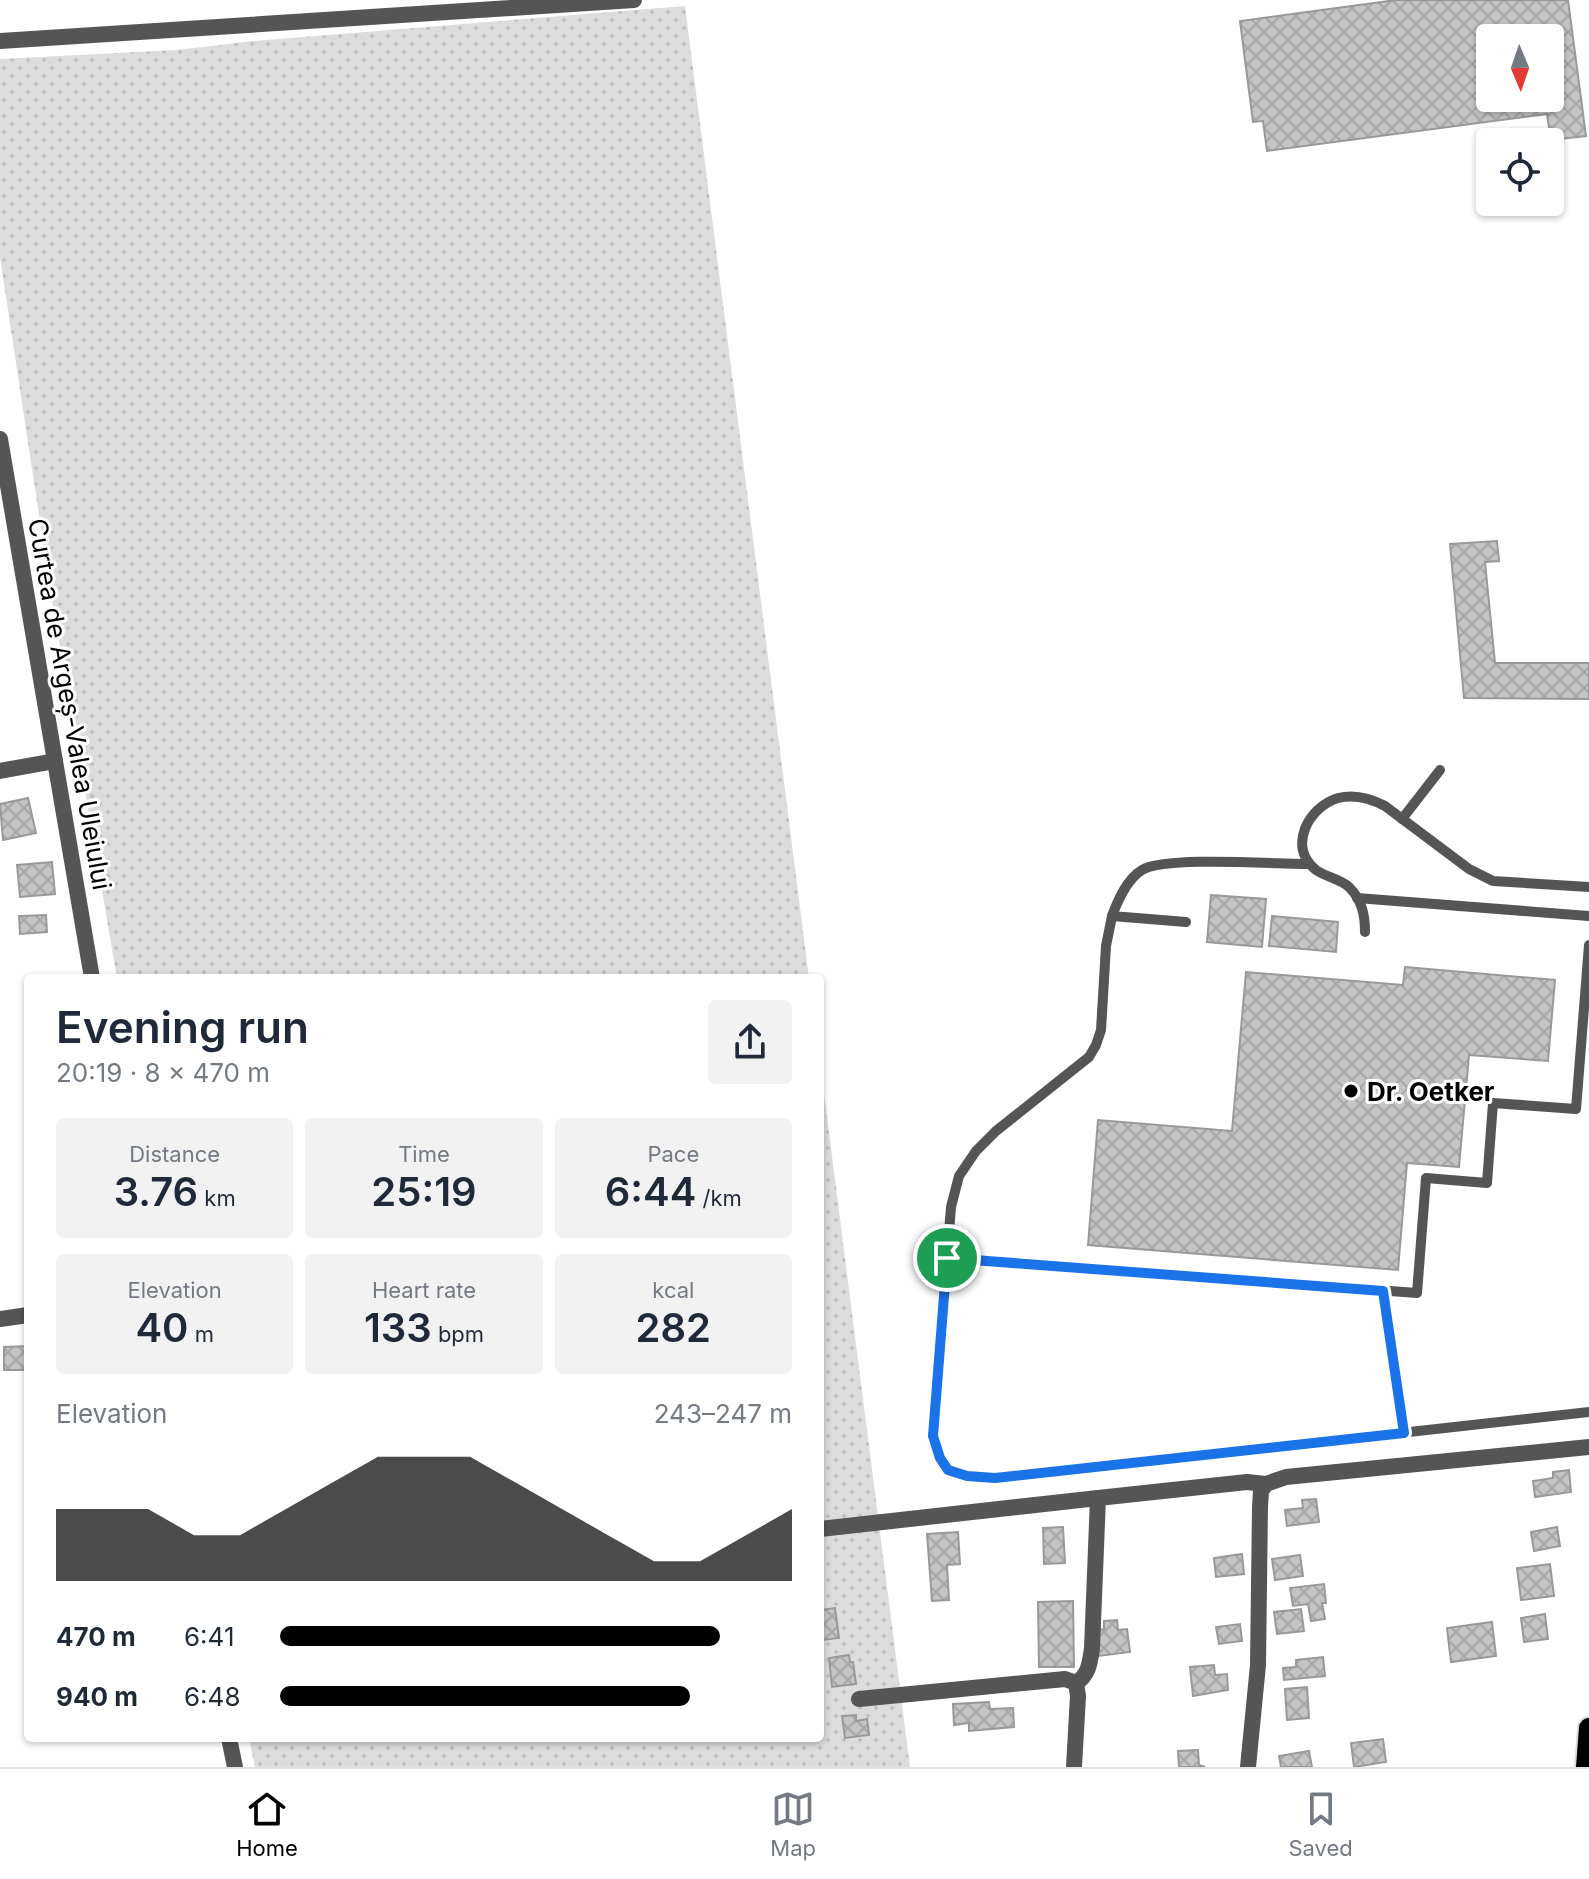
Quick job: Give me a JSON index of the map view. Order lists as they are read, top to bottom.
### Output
{
  "streets": {
    "street": ["Curtea de Argeș-Valea Uleiului"]
  },
  "places": ["Dr. Oetker"],
  "north": "bottom",
  "page": {
    "heading": ["Evening run", "20:19 · 8 × 470 m"],
    "stats": [
      ["Distance", "3.76 km"],
      ["Time", "25:19"],
      ["Pace", "6:44 /km"],
      ["Elevation", "40 m"],
      ["Heart rate", "133 bpm"],
      ["kcal", "282"]
    ],
    "chart": ["Elevation", "243–247 m"],
    "list": [
      {
        "name": "470 m",
        "note": "6:41"
      },
      {
        "name": "940 m",
        "note": "6:48"
      }
    ],
    "tabs": ["Home", "Map", "Saved"]
  }
}
